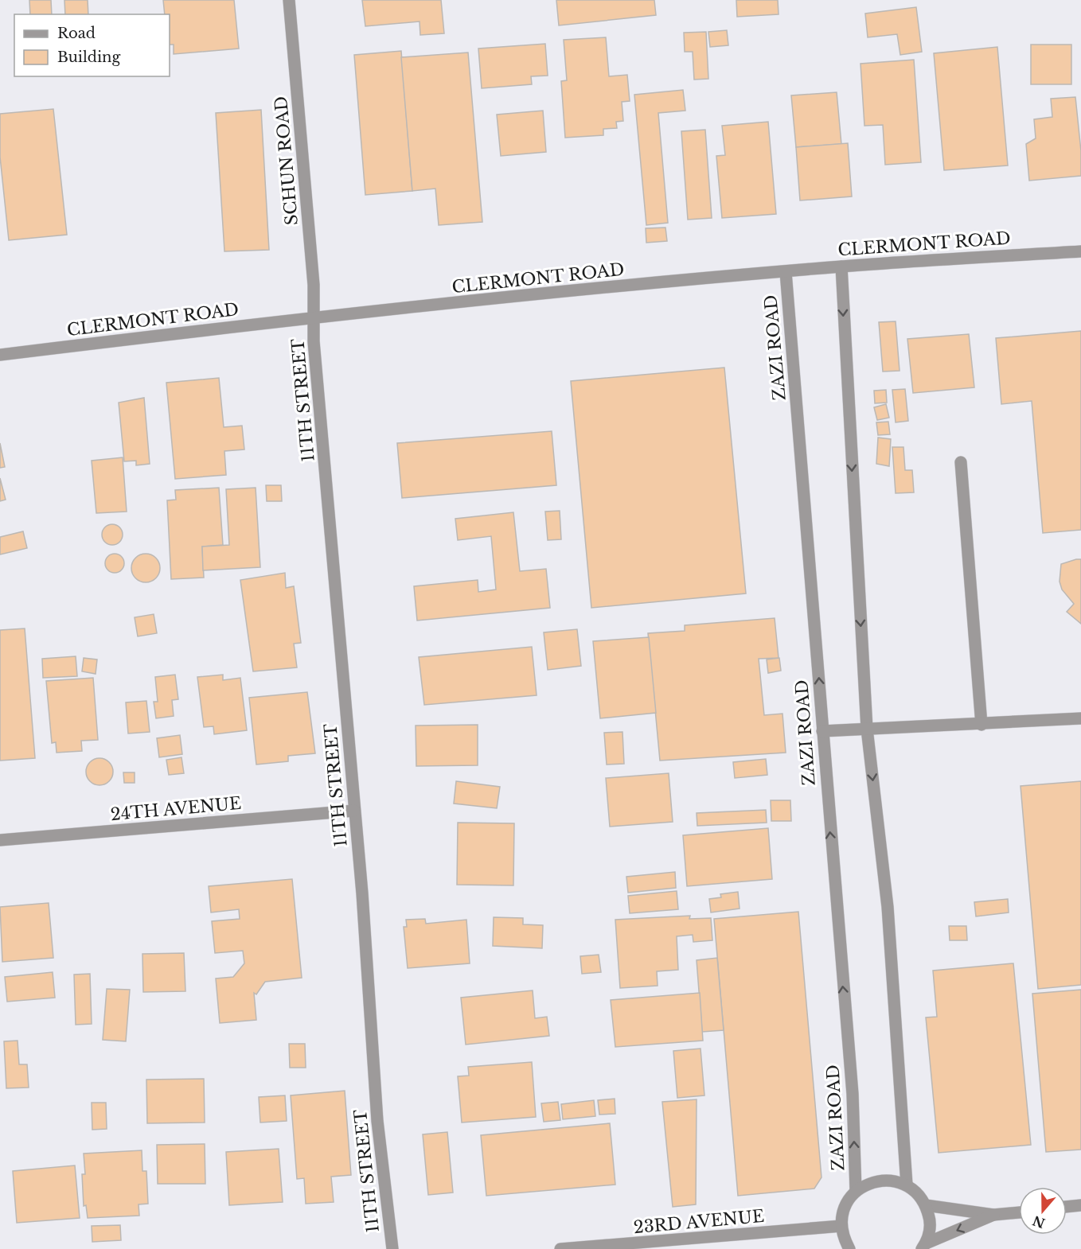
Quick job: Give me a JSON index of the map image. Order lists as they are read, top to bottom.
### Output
{
  "streets": {
    "street": [
      "SCHUN ROAD",
      "CLERMONT ROAD",
      "ZAZI ROAD",
      "11TH STREET",
      "24TH AVENUE",
      "23RD AVENUE"
    ]
  },
  "crossings": [
    ["SCHUN ROAD", "CLERMONT ROAD"],
    ["SCHUN ROAD", "11TH STREET"],
    ["CLERMONT ROAD", "ZAZI ROAD"],
    ["CLERMONT ROAD", "11TH STREET"],
    ["11TH STREET", "24TH AVENUE"]
  ],
  "legend": ["Road", "Building"],
  "north": "bottom"
}
